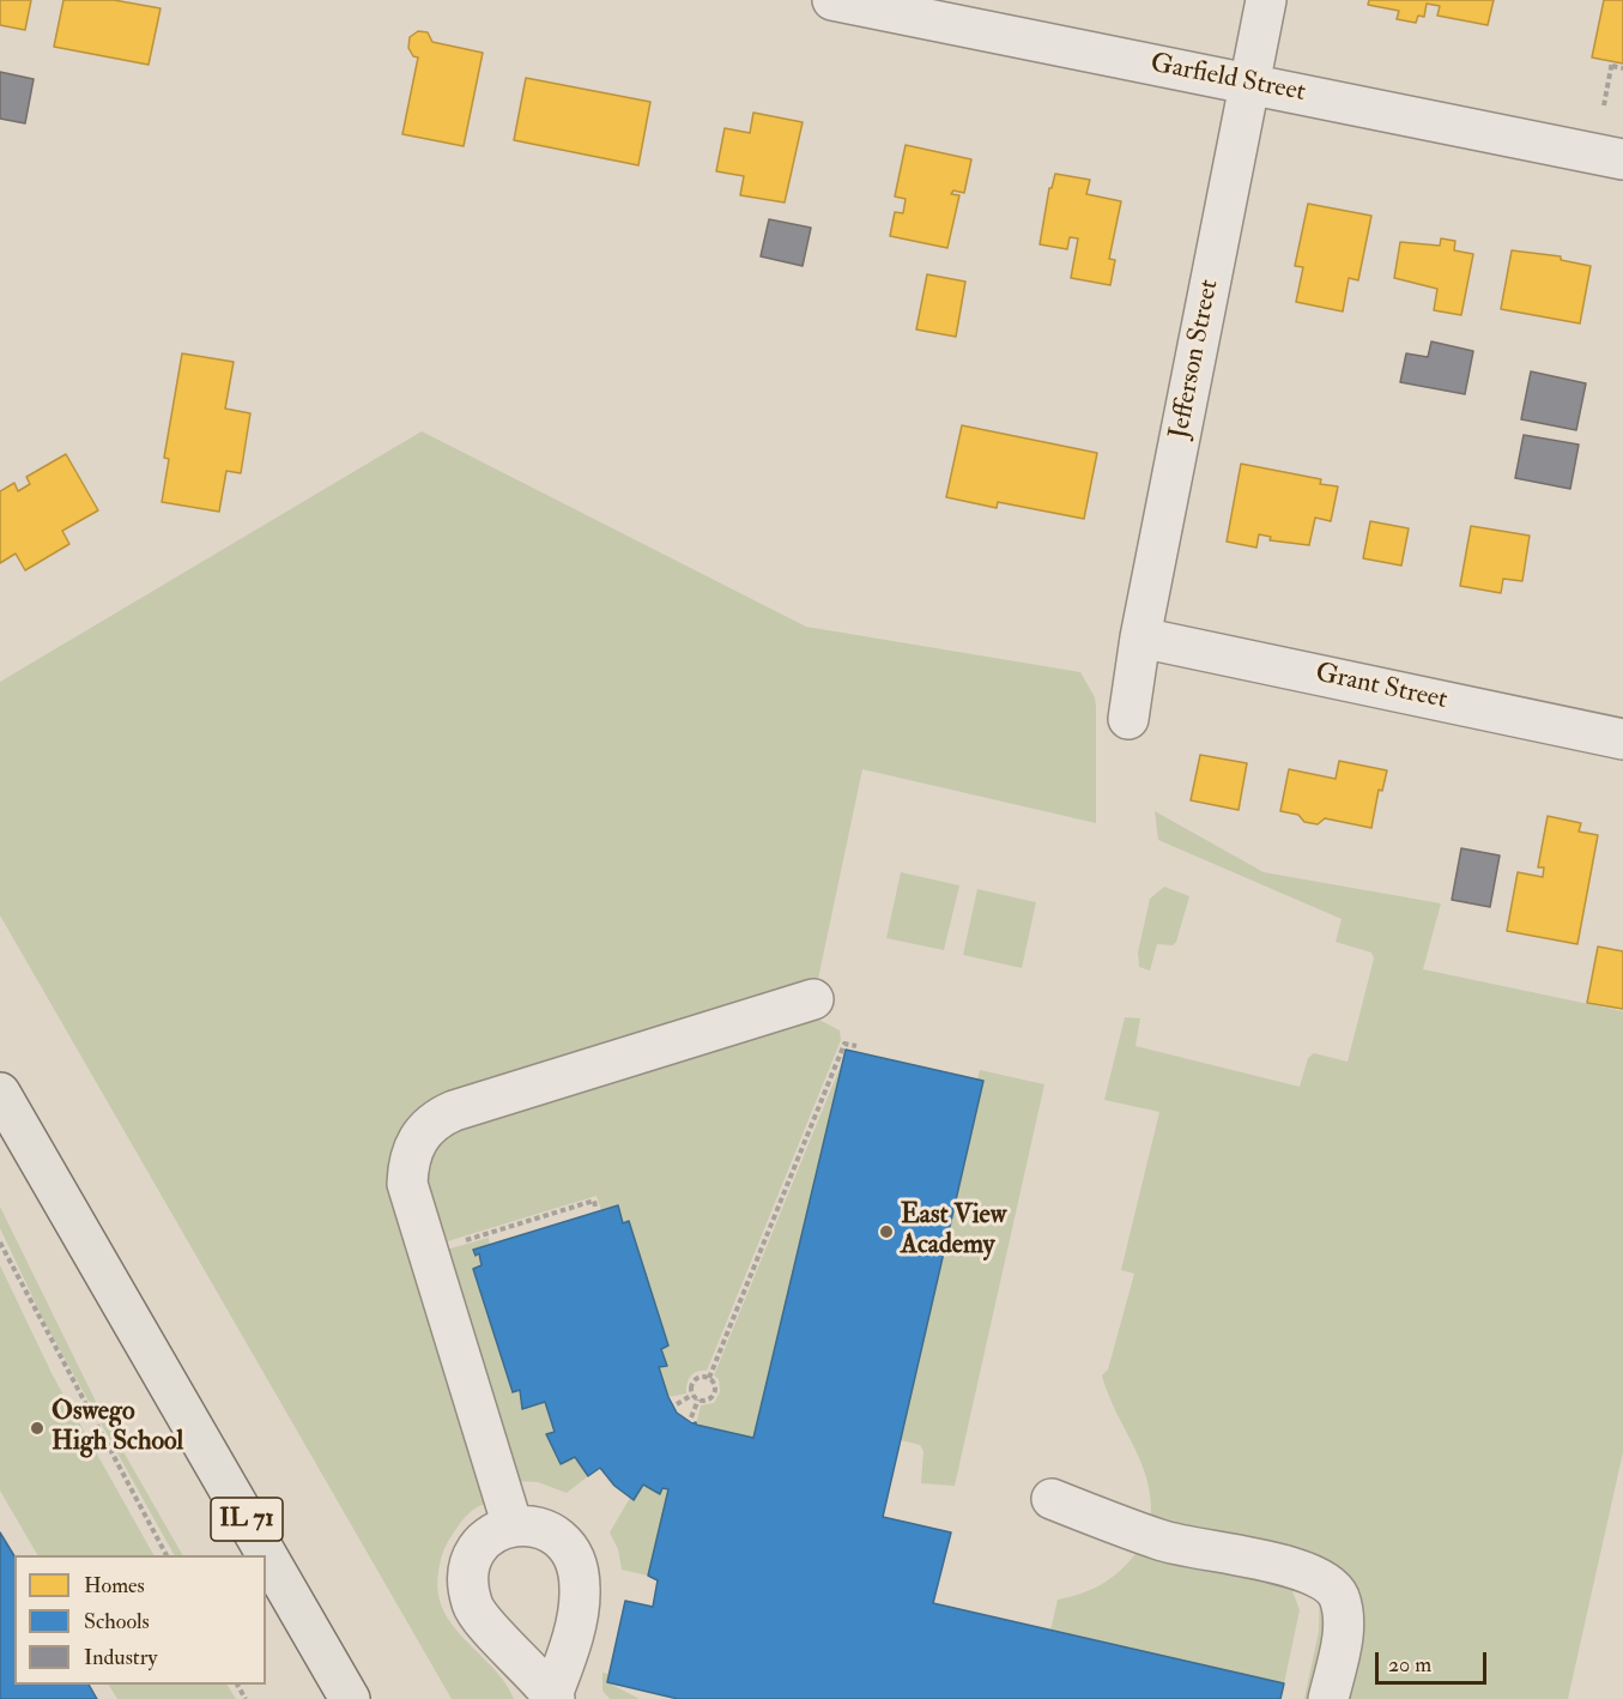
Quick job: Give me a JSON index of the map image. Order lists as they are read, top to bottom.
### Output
{
  "streets": {
    "main road": ["IL 71"],
    "street": ["Garfield Street", "Jefferson Street", "Grant Street"]
  },
  "crossings": [
    ["Garfield Street", "Jefferson Street"],
    ["Jefferson Street", "Grant Street"]
  ],
  "places": ["East View Academy", "Oswego High School"],
  "legend": ["Homes", "Schools", "Industry"],
  "scale_bar": "20 m"
}
